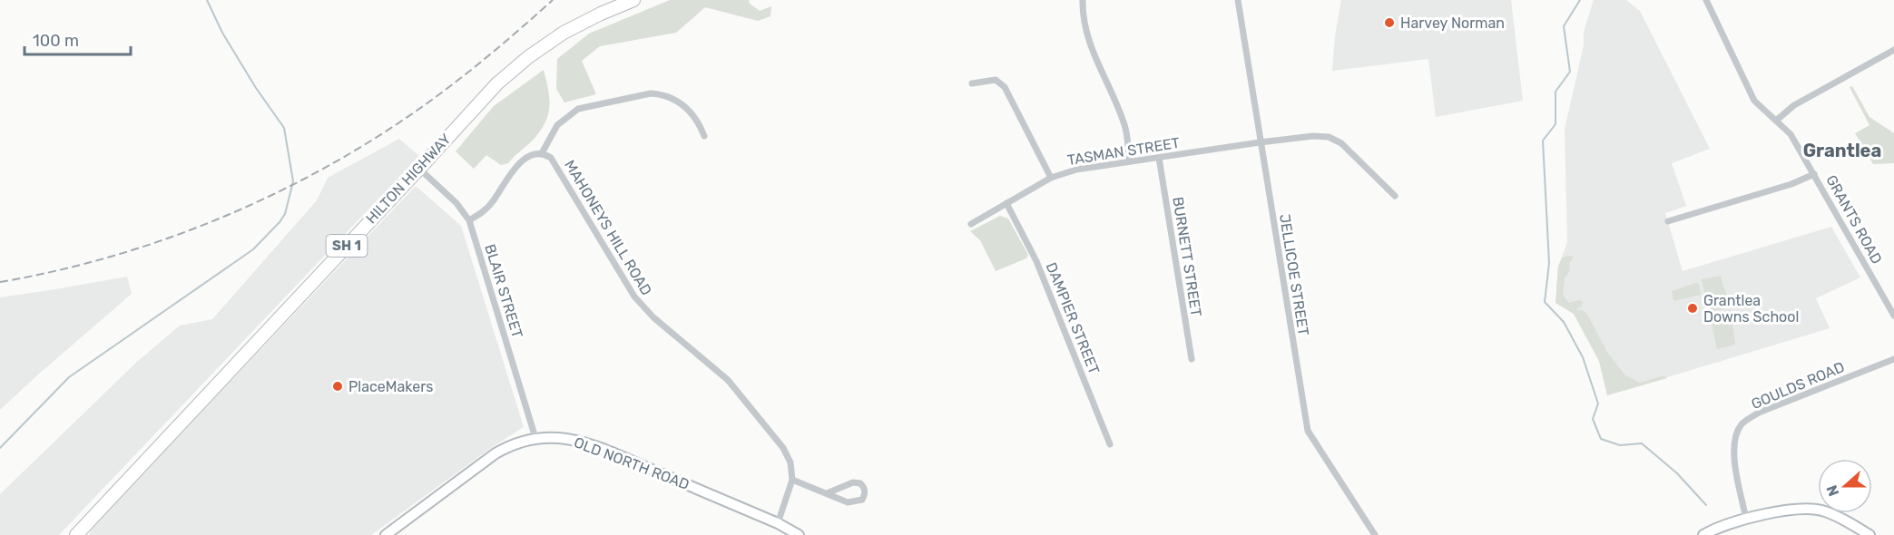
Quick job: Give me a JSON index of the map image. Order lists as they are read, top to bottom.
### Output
{
  "streets": {
    "highway": ["HILTON HIGHWAY", "SH 1"],
    "street": [
      "TASMAN STREET",
      "GRANTS ROAD",
      "MAHONEYS HILL ROAD",
      "BURNETT STREET",
      "JELLICOE STREET",
      "BLAIR STREET",
      "DAMPIER STREET",
      "GOULDS ROAD",
      "OLD NORTH ROAD"
    ]
  },
  "crossings": [
    ["TASMAN STREET", "BURNETT STREET"],
    ["TASMAN STREET", "JELLICOE STREET"],
    ["TASMAN STREET", "DAMPIER STREET"],
    ["HILTON HIGHWAY", "BLAIR STREET"],
    ["MAHONEYS HILL ROAD", "BLAIR STREET"],
    ["BLAIR STREET", "OLD NORTH ROAD"]
  ],
  "districts": ["Grantlea"],
  "places": ["Harvey Norman", "Grantlea Downs School", "PlaceMakers"],
  "scale_bar": "100 m",
  "north": "left"
}
